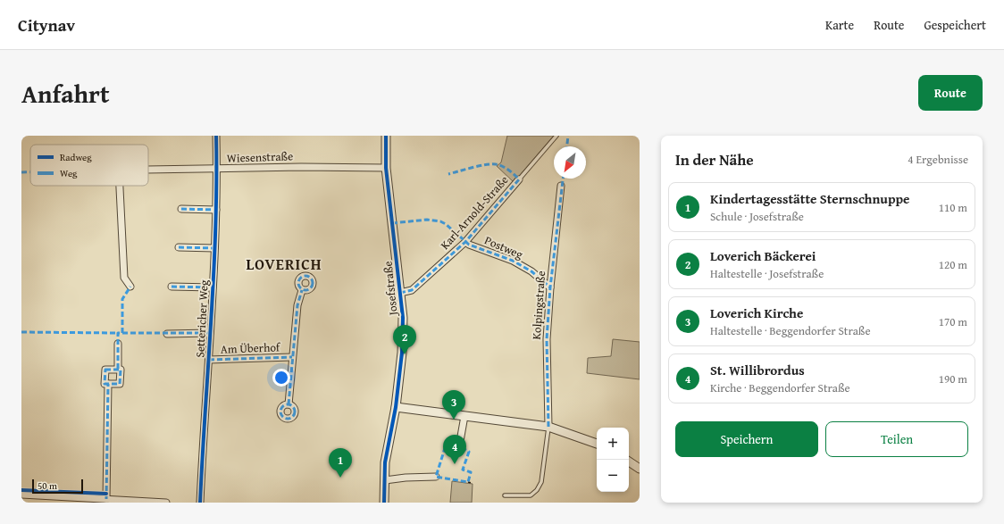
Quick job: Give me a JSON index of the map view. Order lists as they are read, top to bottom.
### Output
{
  "streets": {
    "street": [
      "Wiesenstraße",
      "Karl-Arnold-Straße",
      "Postweg",
      "Josefstraße",
      "Kolpingstraße",
      "Settericher Weg",
      "Am Überhof"
    ]
  },
  "crossings": [
    ["Wiesenstraße", "Josefstraße"],
    ["Wiesenstraße", "Settericher Weg"],
    ["Karl-Arnold-Straße", "Postweg"],
    ["Karl-Arnold-Straße", "Josefstraße"],
    ["Postweg", "Kolpingstraße"],
    ["Settericher Weg", "Am Überhof"]
  ],
  "districts": ["LOVERICH"],
  "legend": ["Radweg", "Weg"],
  "scale_bar": "50 m",
  "north": "bottom left",
  "page": {
    "header": "Citynav",
    "nav": ["Karte", "Route", "Gespeichert"],
    "title": "Anfahrt",
    "buttons": [
      "Route",
      ["Speichern", "Teilen"]
    ],
    "heading": ["In der Nähe", "4 Ergebnisse"],
    "list": [
      {
        "mark": "1",
        "name": "Kindertagesstätte Sternschnuppe",
        "note": "Schule · Josefstraße",
        "value": "110 m"
      },
      {
        "mark": "2",
        "name": "Loverich Bäckerei",
        "note": "Haltestelle · Josefstraße",
        "value": "120 m"
      },
      {
        "mark": "3",
        "name": "Loverich Kirche",
        "note": "Haltestelle · Beggendorfer Straße",
        "value": "170 m"
      },
      {
        "mark": "4",
        "name": "St. Willibrordus",
        "note": "Kirche · Beggendorfer Straße",
        "value": "190 m"
      }
    ],
    "pins": [
      "2",
      "3",
      "4",
      "1"
    ],
    "map_buttons": ["+", "−"],
    "scale": "50 m"
  }
}
